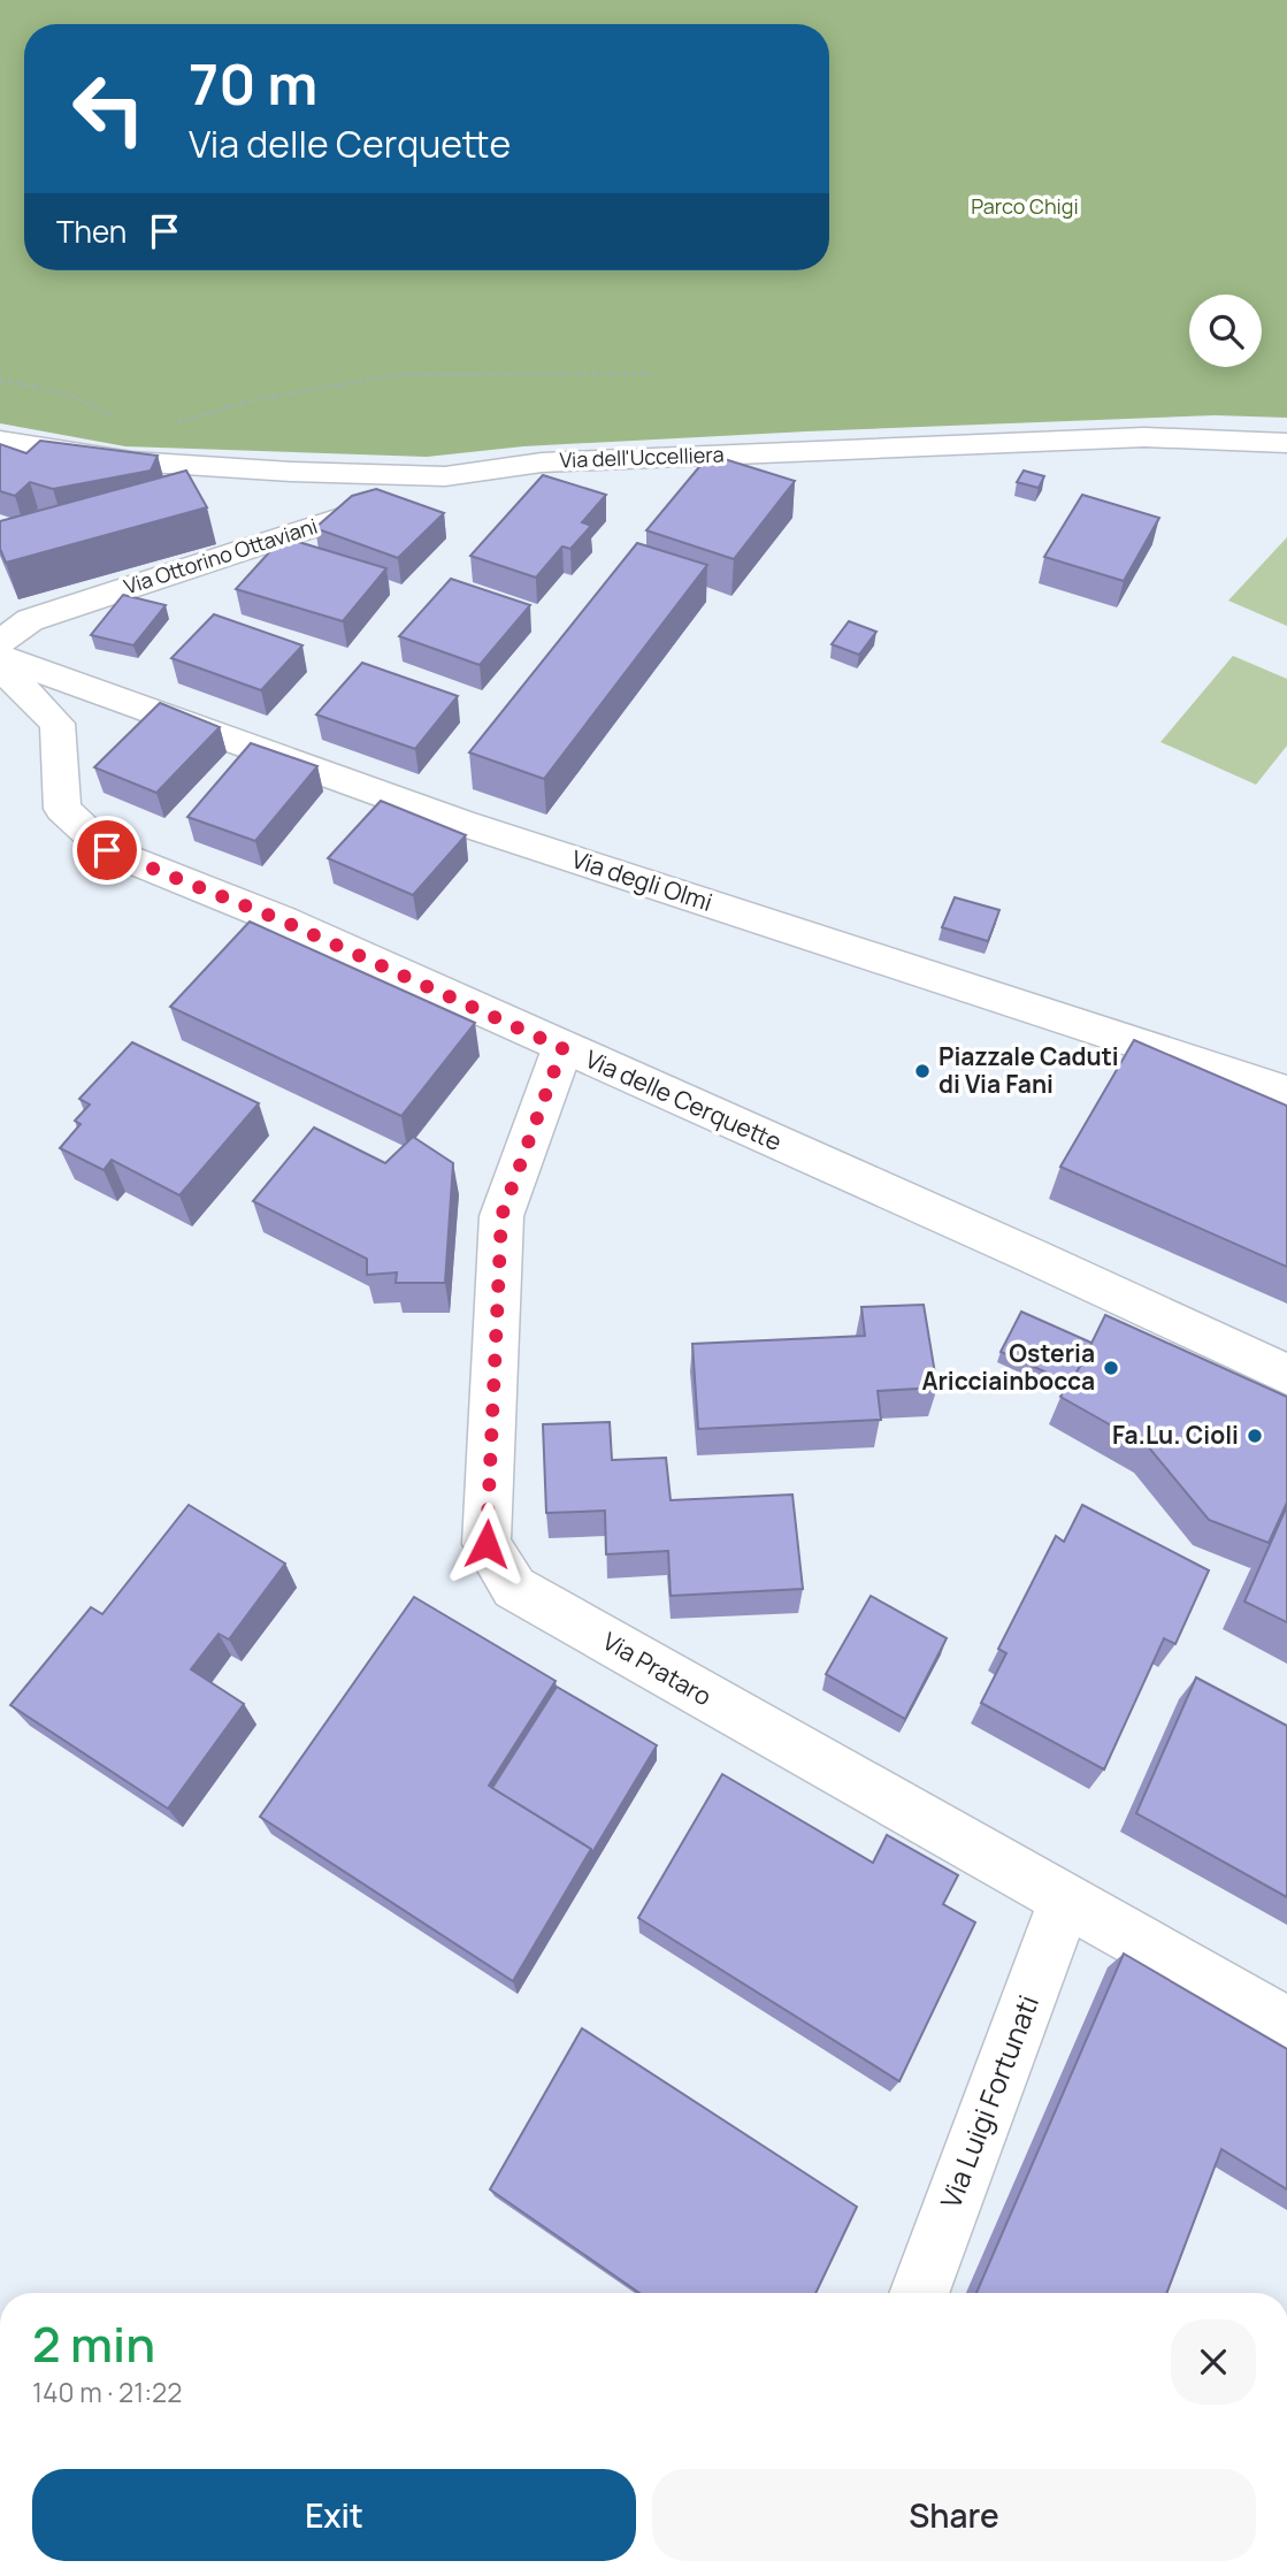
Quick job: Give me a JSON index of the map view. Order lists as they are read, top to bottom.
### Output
{
  "streets": {
    "street": [
      "Via dell'Uccelliera",
      "Via Ottorino Ottaviani",
      "Via degli Olmi",
      "Via delle Cerquette",
      "Via Prataro",
      "Via Luigi Fortunati"
    ]
  },
  "crossings": [
    ["Via dell'Uccelliera", "Via Ottorino Ottaviani"],
    ["Via delle Cerquette", "Via Prataro"],
    ["Via Prataro", "Via Luigi Fortunati"]
  ],
  "parks": ["Parco Chigi"],
  "places": ["Piazzale Caduti di Via Fani", "Osteria Aricciainbocca", "Fa.Lu. Cioli"],
  "page": {
    "turn": ["70 m", "Via delle Cerquette"],
    "then": "Then",
    "heading": ["2 min", "140 m · 21:22"],
    "buttons": ["Exit", "Share"]
  }
}
